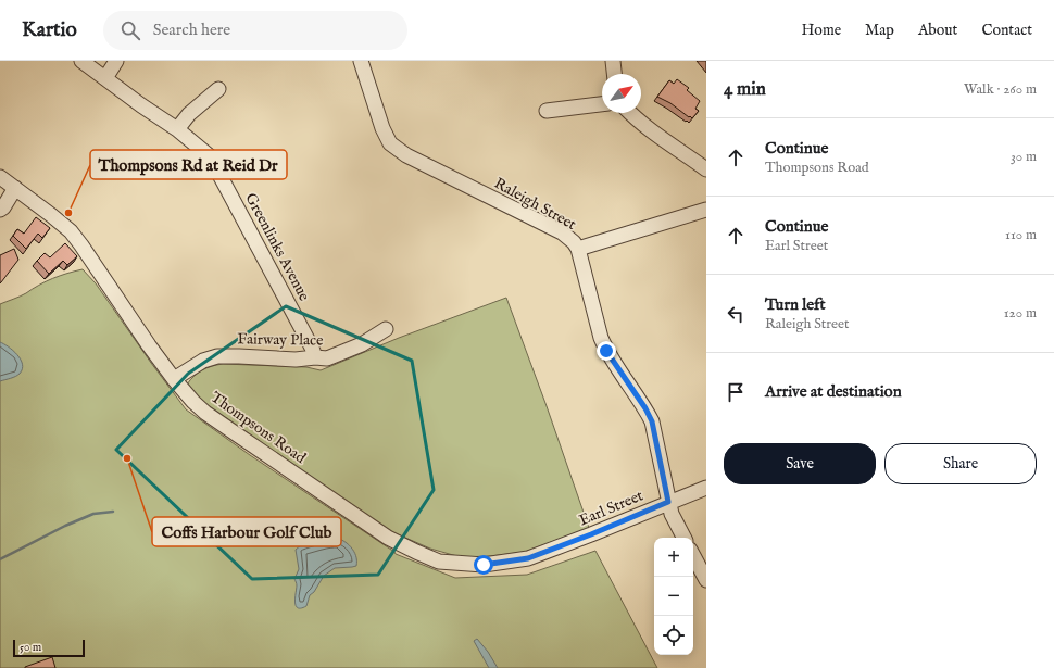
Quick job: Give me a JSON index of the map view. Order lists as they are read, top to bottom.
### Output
{
  "streets": {
    "street": [
      "Raleigh Street",
      "Greenlinks Avenue",
      "Fairway Place",
      "Thompsons Road",
      "Earl Street"
    ]
  },
  "crossings": [
    ["Raleigh Street", "Earl Street"],
    ["Greenlinks Avenue", "Fairway Place"],
    ["Fairway Place", "Thompsons Road"],
    ["Thompsons Road", "Earl Street"]
  ],
  "places": ["Thompsons Rd at Reid Dr", "Coffs Harbour Golf Club"],
  "scale_bar": "50 m",
  "north": "top right",
  "page": {
    "header": "Kartio",
    "search": "Search here",
    "nav": [
      "Home",
      "Map",
      "About",
      "Contact"
    ],
    "heading": ["4 min", "Walk · 260 m"],
    "list": [
      ["Continue", "Thompsons Road", "30 m"],
      ["Continue", "Earl Street", "110 m"],
      ["Turn left", "Raleigh Street", "120 m"],
      "Arrive at destination"
    ],
    "buttons": ["Save", "Share"],
    "map_buttons": ["+", "−"],
    "scale": "50 m"
  }
}
